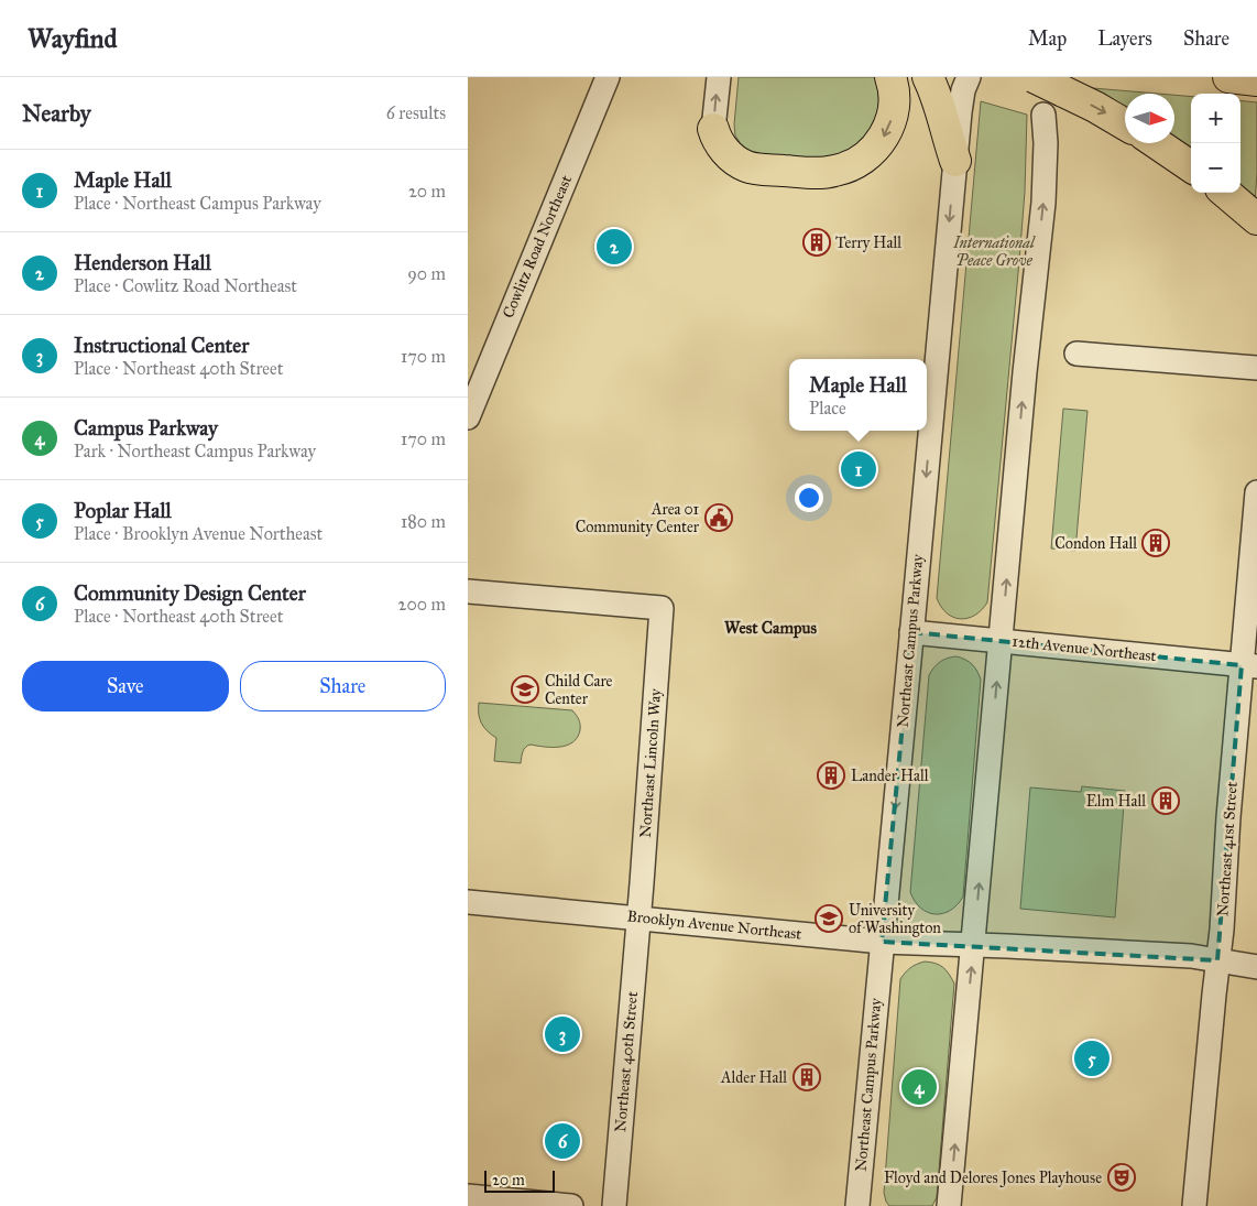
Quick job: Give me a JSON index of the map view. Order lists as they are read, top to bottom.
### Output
{
  "streets": {
    "street": [
      "Cowlitz Road Northeast",
      "Northeast Campus Parkway",
      "12th Avenue Northeast",
      "Northeast Lincoln Way",
      "Northeast 41st Street",
      "Brooklyn Avenue Northeast",
      "Northeast 40th Street"
    ]
  },
  "crossings": [
    ["Northeast Campus Parkway", "12th Avenue Northeast"],
    ["Northeast Campus Parkway", "Brooklyn Avenue Northeast"],
    ["12th Avenue Northeast", "Northeast 41st Street"],
    ["Northeast Lincoln Way", "Brooklyn Avenue Northeast"],
    ["Northeast Lincoln Way", "Northeast 40th Street"],
    ["Northeast 41st Street", "Brooklyn Avenue Northeast"],
    ["Brooklyn Avenue Northeast", "Northeast 40th Street"]
  ],
  "districts": ["West Campus"],
  "parks": ["International Peace Grove"],
  "places": {
    "building": [
      "Terry Hall",
      "Condon Hall",
      "Lander Hall",
      "Elm Hall",
      "Alder Hall"
    ],
    "public building": ["Area 01 Community Center"],
    "school or university": ["Child Care Center", "University of Washington"],
    "theatre": ["Floyd and Delores Jones Playhouse"]
  },
  "scale_bar": "20 m",
  "north": "right",
  "page": {
    "header": "Wayfind",
    "nav": ["Map", "Layers", "Share"],
    "heading": ["Nearby", "6 results"],
    "map_buttons": ["+", "−"],
    "list": [
      {
        "mark": "1",
        "name": "Maple Hall",
        "note": "Place · Northeast Campus Parkway",
        "value": "20 m"
      },
      {
        "mark": "2",
        "name": "Henderson Hall",
        "note": "Place · Cowlitz Road Northeast",
        "value": "90 m"
      },
      {
        "mark": "3",
        "name": "Instructional Center",
        "note": "Place · Northeast 40th Street",
        "value": "170 m"
      },
      {
        "mark": "4",
        "name": "Campus Parkway",
        "note": "Park · Northeast Campus Parkway",
        "value": "170 m"
      },
      {
        "mark": "5",
        "name": "Poplar Hall",
        "note": "Place · Brooklyn Avenue Northeast",
        "value": "180 m"
      },
      {
        "mark": "6",
        "name": "Community Design Center",
        "note": "Place · Northeast 40th Street",
        "value": "200 m"
      }
    ],
    "pins": [
      "2",
      "1",
      "3",
      "5",
      "4",
      "6"
    ],
    "popup": ["Maple Hall", "Place"],
    "buttons": ["Save", "Share"],
    "scale": "20 m"
  }
}
